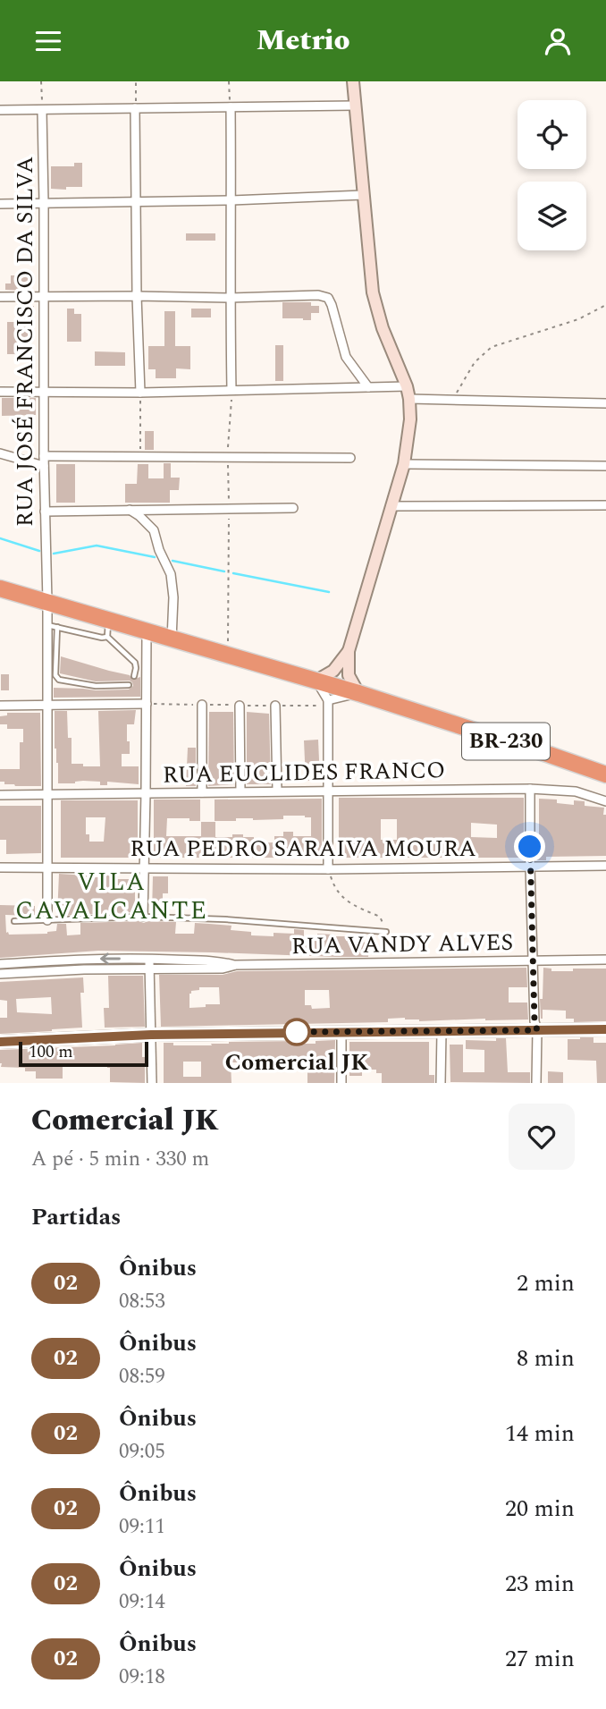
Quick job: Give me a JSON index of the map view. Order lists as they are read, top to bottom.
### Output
{
  "streets": {
    "highway": ["BR-230"],
    "street": [
      "RUA JOSÉ FRANCISCO DA SILVA",
      "RUA EUCLIDES FRANCO",
      "RUA PEDRO SARAIVA MOURA",
      "RUA VANDY ALVES"
    ]
  },
  "crossings": [
    ["RUA JOSÉ FRANCISCO DA SILVA", "BR-230"],
    ["RUA JOSÉ FRANCISCO DA SILVA", "RUA EUCLIDES FRANCO"],
    ["RUA JOSÉ FRANCISCO DA SILVA", "RUA PEDRO SARAIVA MOURA"]
  ],
  "districts": ["VILA CAVALCANTE"],
  "places": ["Comercial JK"],
  "lines": ["bus line 02"],
  "scale_bar": "100 m",
  "page": {
    "header": "Metrio",
    "scale": "100 m",
    "heading": [
      ["Comercial JK", "A pé · 5 min · 330 m"],
      "Partidas"
    ],
    "list": [
      {
        "mark": "02",
        "name": "Ônibus",
        "note": "08:53",
        "value": "2 min"
      },
      {
        "mark": "02",
        "name": "Ônibus",
        "note": "08:59",
        "value": "8 min"
      },
      {
        "mark": "02",
        "name": "Ônibus",
        "note": "09:05",
        "value": "14 min"
      },
      {
        "mark": "02",
        "name": "Ônibus",
        "note": "09:11",
        "value": "20 min"
      },
      {
        "mark": "02",
        "name": "Ônibus",
        "note": "09:14",
        "value": "23 min"
      },
      {
        "mark": "02",
        "name": "Ônibus",
        "note": "09:18",
        "value": "27 min"
      }
    ]
  }
}
